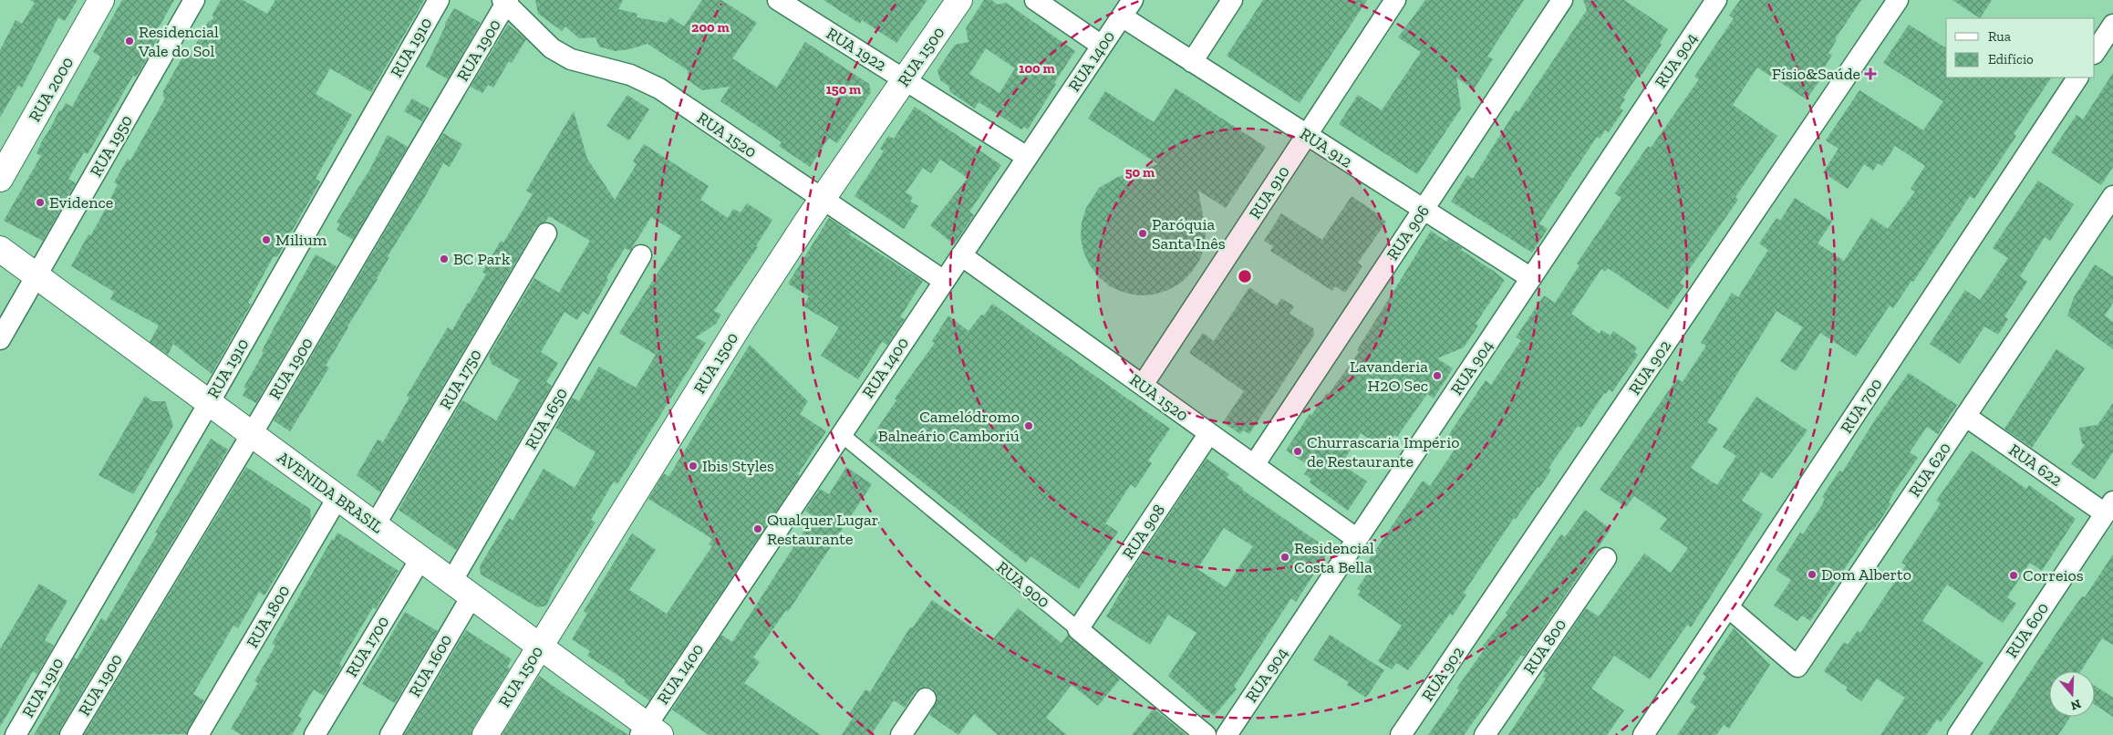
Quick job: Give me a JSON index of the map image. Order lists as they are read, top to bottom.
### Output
{
  "streets": {
    "main road": ["RUA 1500", "RUA 2000", "AVENIDA BRASIL"],
    "street": [
      "RUA 1910",
      "RUA 1922",
      "RUA 1900",
      "RUA 904",
      "RUA 1400",
      "RUA 1520",
      "RUA 1950",
      "RUA 912",
      "RUA 910",
      "RUA 906",
      "RUA 902",
      "RUA 1750",
      "RUA 700",
      "RUA 1650",
      "RUA 622",
      "RUA 620",
      "RUA 908",
      "RUA 900",
      "RUA 1800",
      "RUA 600",
      "RUA 1700",
      "RUA 800",
      "RUA 1600"
    ]
  },
  "crossings": [
    ["RUA 1910", "AVENIDA BRASIL"],
    ["RUA 1922", "RUA 1500"],
    ["RUA 1922", "RUA 1400"],
    ["RUA 1900", "RUA 1520"],
    ["RUA 1900", "AVENIDA BRASIL"],
    ["RUA 1500", "RUA 1520"],
    ["RUA 1500", "AVENIDA BRASIL"],
    ["RUA 904", "RUA 1520"],
    ["RUA 904", "RUA 912"],
    ["RUA 1400", "RUA 1520"],
    ["RUA 1400", "RUA 912"],
    ["RUA 1400", "AVENIDA BRASIL"],
    ["RUA 1400", "RUA 900"],
    ["RUA 1520", "RUA 910"],
    ["RUA 1520", "RUA 906"],
    ["RUA 1520", "RUA 908"],
    ["RUA 1950", "AVENIDA BRASIL"],
    ["RUA 912", "RUA 910"],
    ["RUA 912", "RUA 906"],
    ["RUA 1750", "AVENIDA BRASIL"],
    ["RUA 700", "RUA 620"],
    ["RUA 1650", "AVENIDA BRASIL"],
    ["RUA 622", "RUA 620"],
    ["RUA 622", "RUA 600"],
    ["AVENIDA BRASIL", "RUA 1800"],
    ["AVENIDA BRASIL", "RUA 1700"],
    ["AVENIDA BRASIL", "RUA 1600"],
    ["RUA 908", "RUA 900"]
  ],
  "places": {
    "other": [
      "Residencial Vale do Sol",
      "Evidence",
      "Paróquia Santa Inês",
      "Milium",
      "BC Park",
      "Lavanderia H2O Sec",
      "Camelódromo Balneário Camboriú",
      "Churrascaria Império de Restaurante",
      "Ibis Styles",
      "Qualquer Lugar Restaurante",
      "Residencial Costa Bella",
      "Dom Alberto",
      "Correios"
    ],
    "health": ["Físio&Saúde"]
  },
  "legend": ["Rua", "Edifício"],
  "north": "bottom",
  "rings": [
    "200 m",
    "100 m",
    "150 m",
    "50 m"
  ]
}
